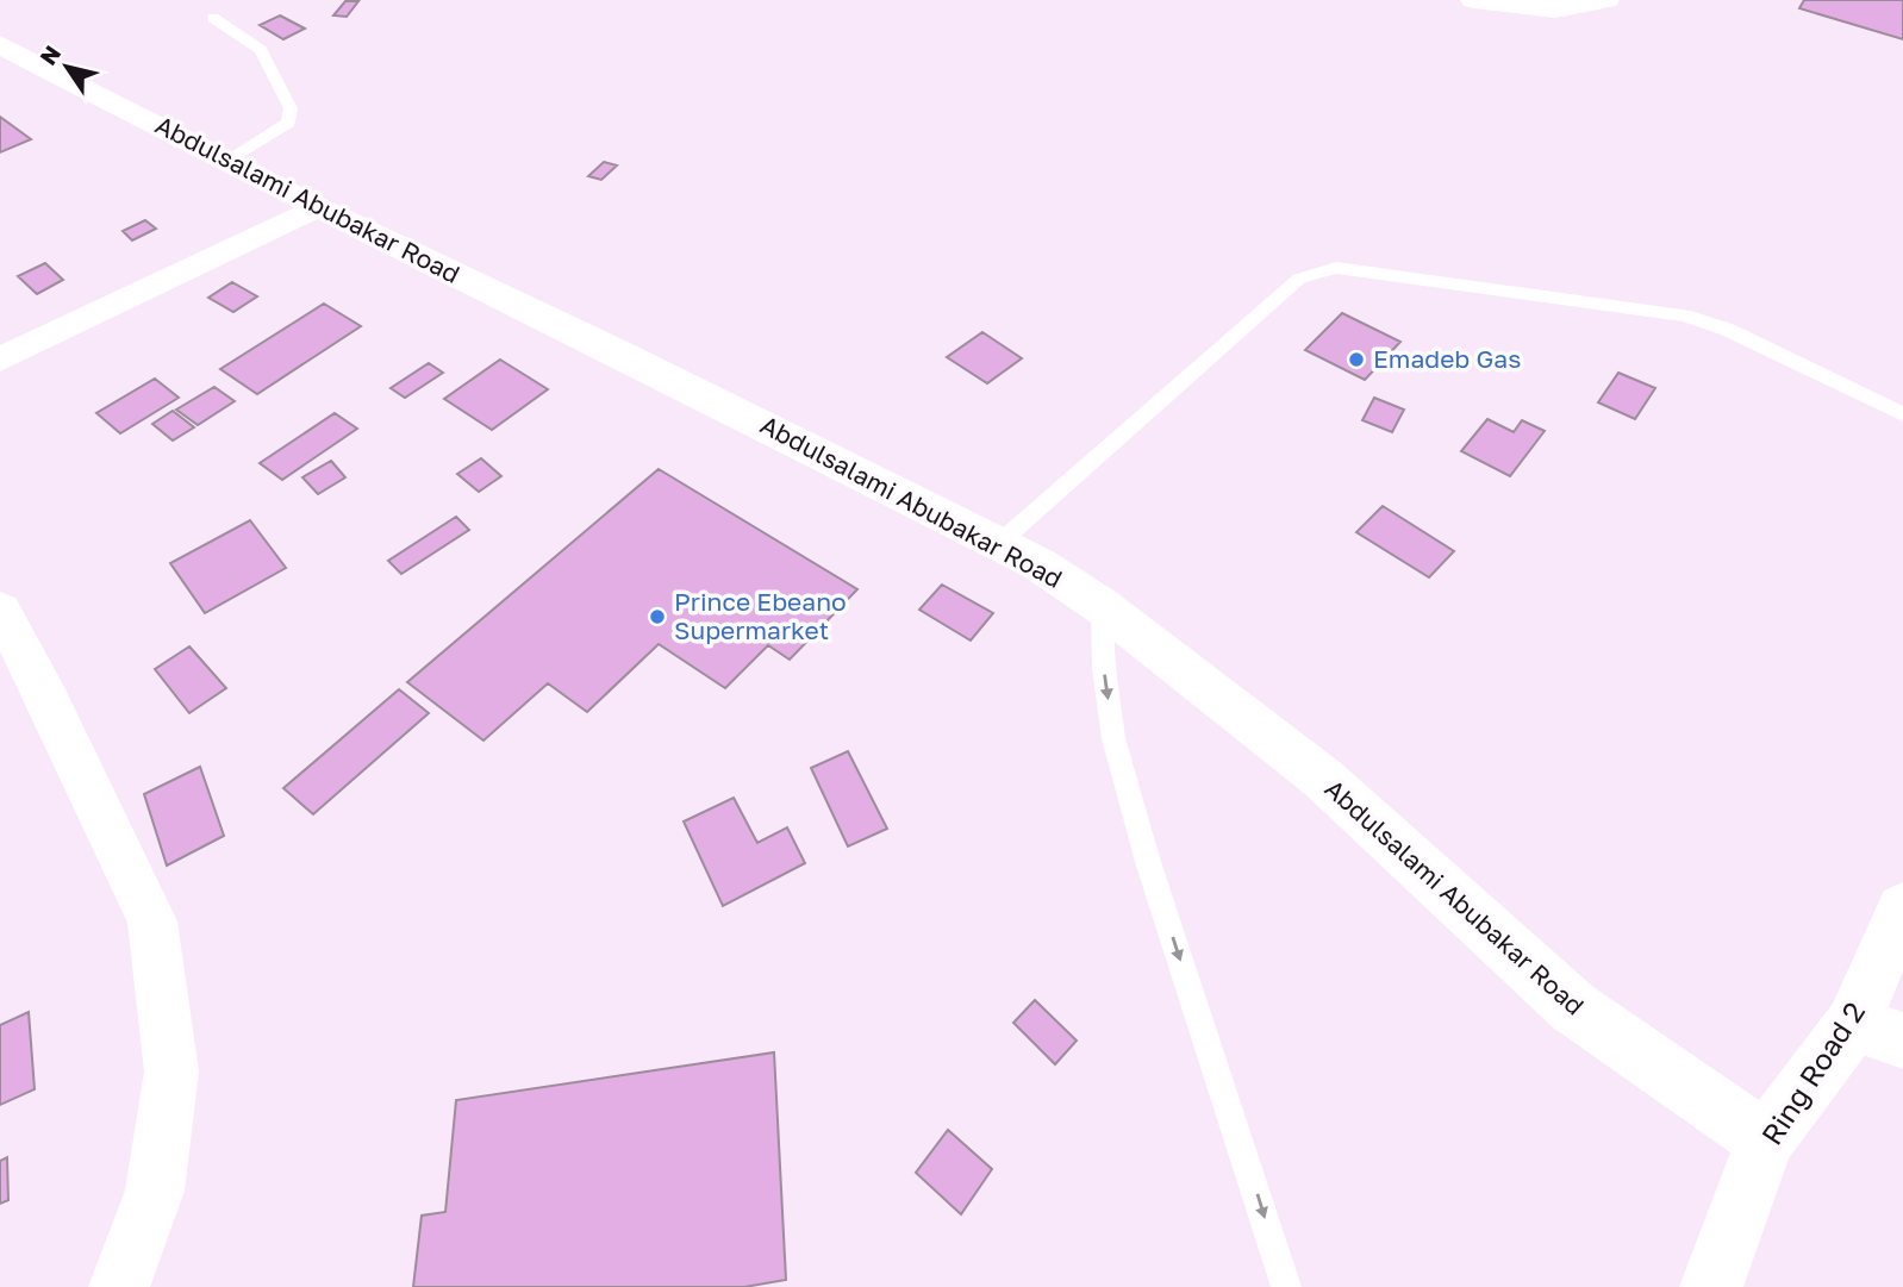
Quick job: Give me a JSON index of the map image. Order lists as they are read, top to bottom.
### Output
{
  "streets": {
    "main road": ["Abdulsalami Abubakar Road", "Ring Road 2"]
  },
  "crossings": [
    ["Abdulsalami Abubakar Road", "Ring Road 2"]
  ],
  "places": ["Emadeb Gas", "Prince Ebeano Supermarket"],
  "north": "top left"
}
